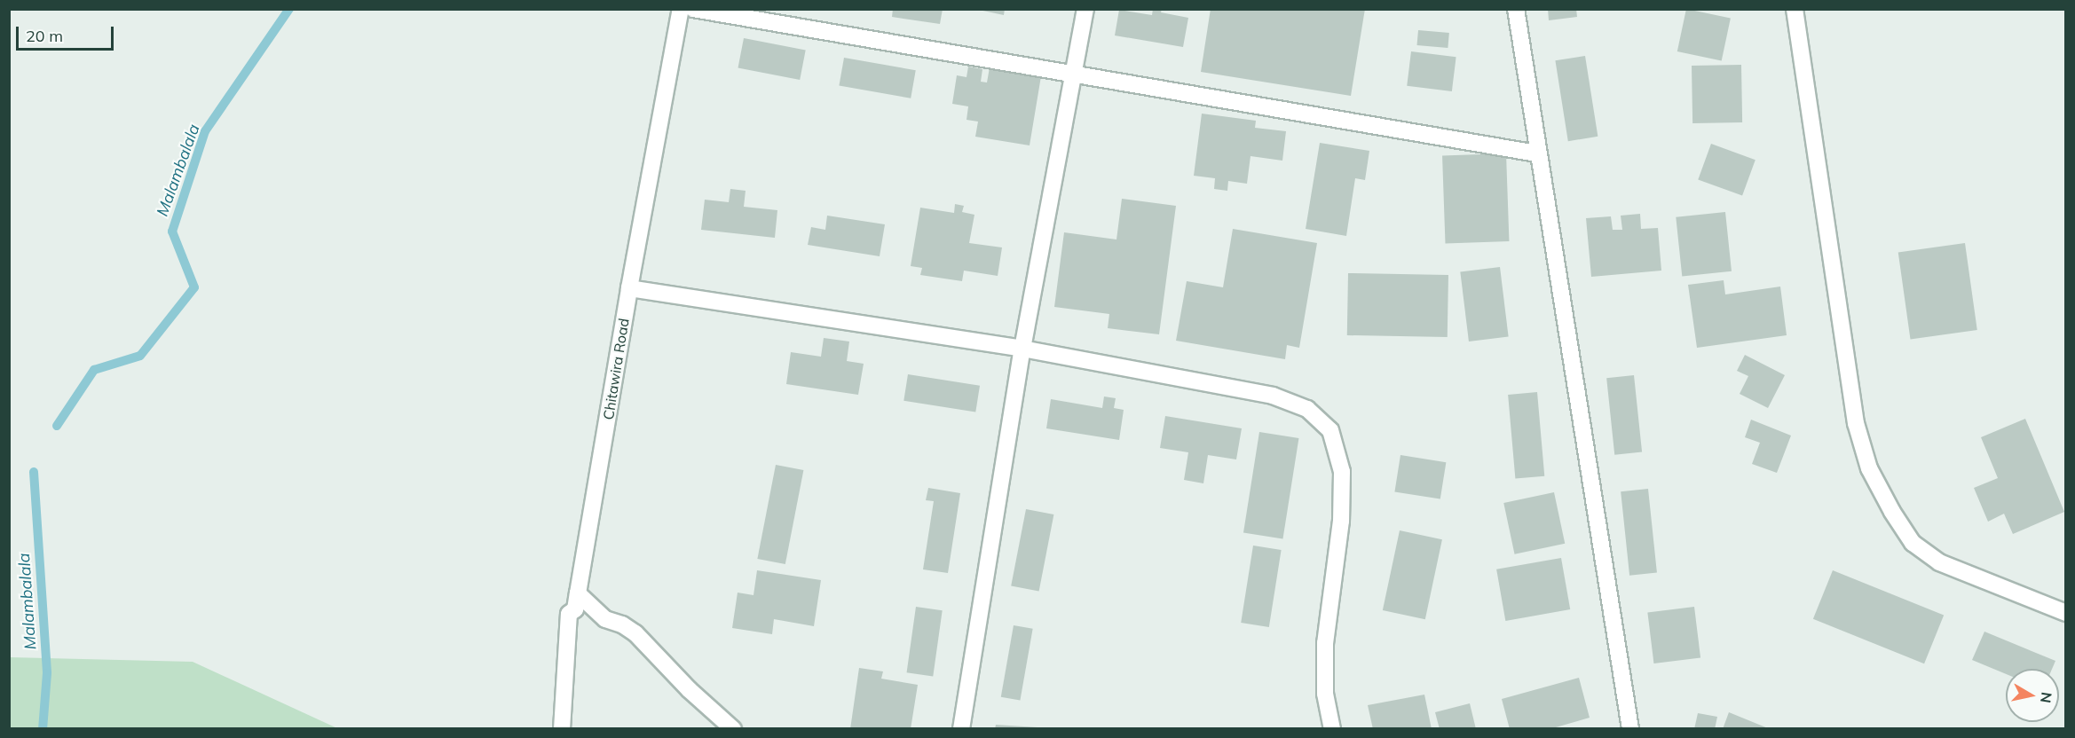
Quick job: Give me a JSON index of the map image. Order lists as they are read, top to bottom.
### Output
{
  "streets": {
    "street": ["Chitawira Road"]
  },
  "water": ["Malambalala"],
  "scale_bar": "20 m",
  "north": "right"
}
